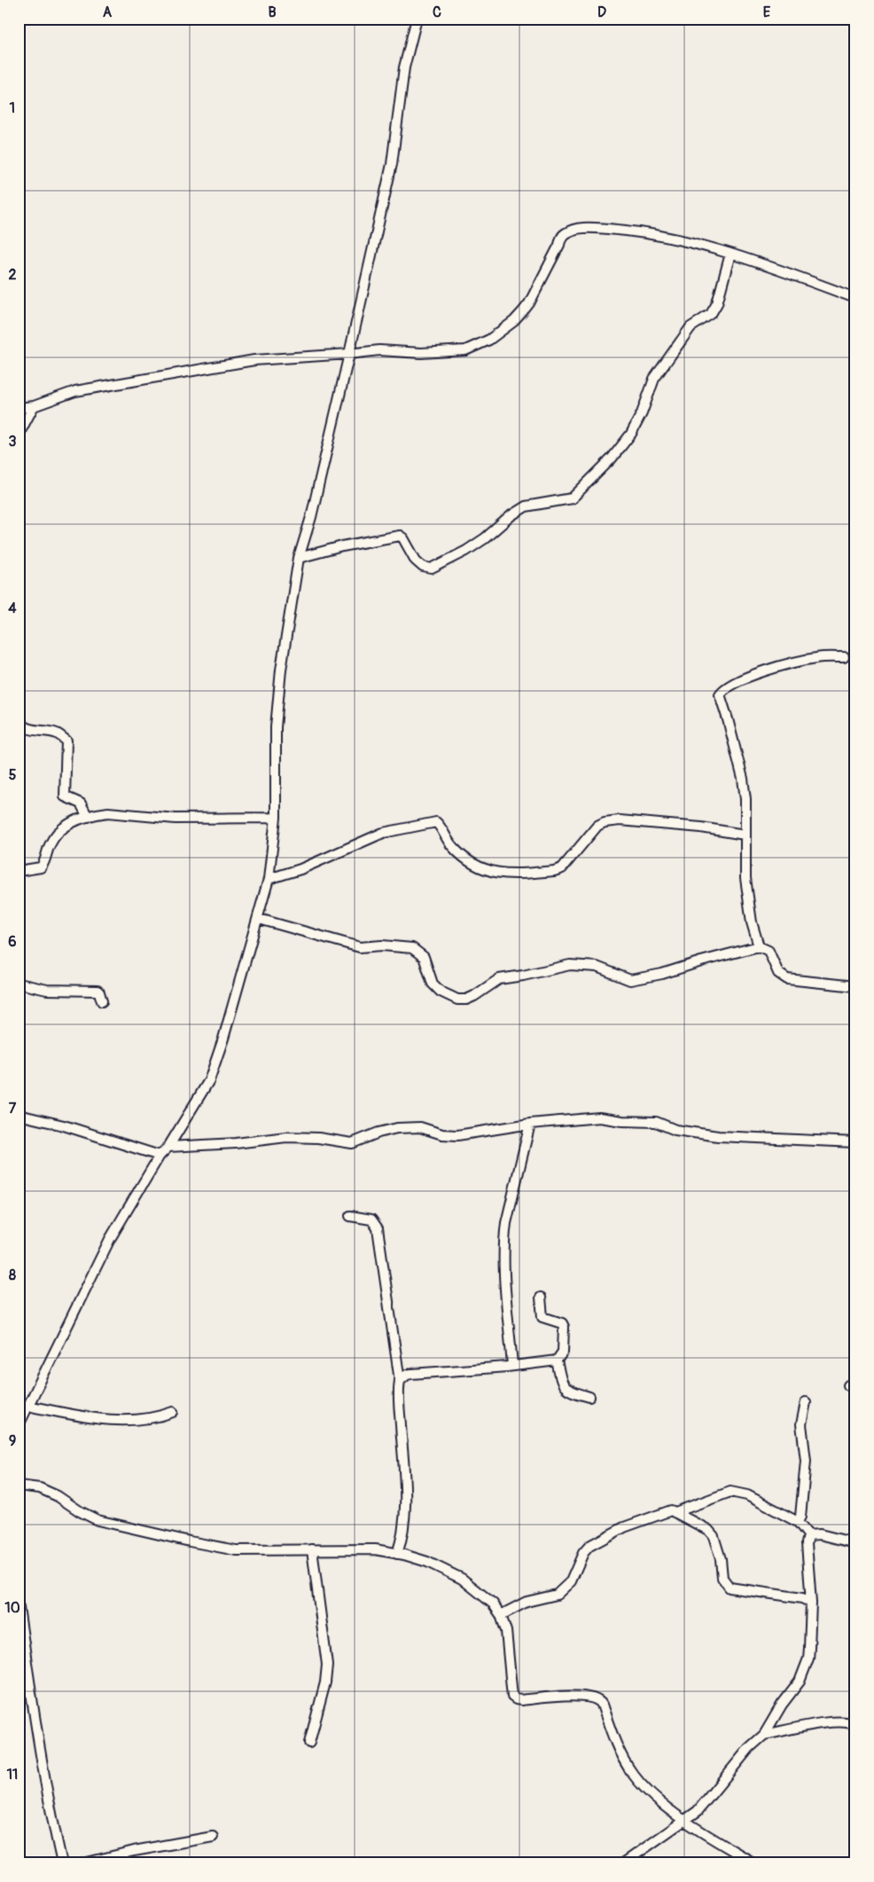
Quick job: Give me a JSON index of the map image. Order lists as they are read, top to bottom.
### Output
{
  "grid": {
    "columns": [
      "A",
      "B",
      "C",
      "D",
      "E"
    ],
    "rows": [
      "1",
      "2",
      "3",
      "4",
      "5",
      "6",
      "7",
      "8",
      "9",
      "10",
      "11"
    ]
  }
}
